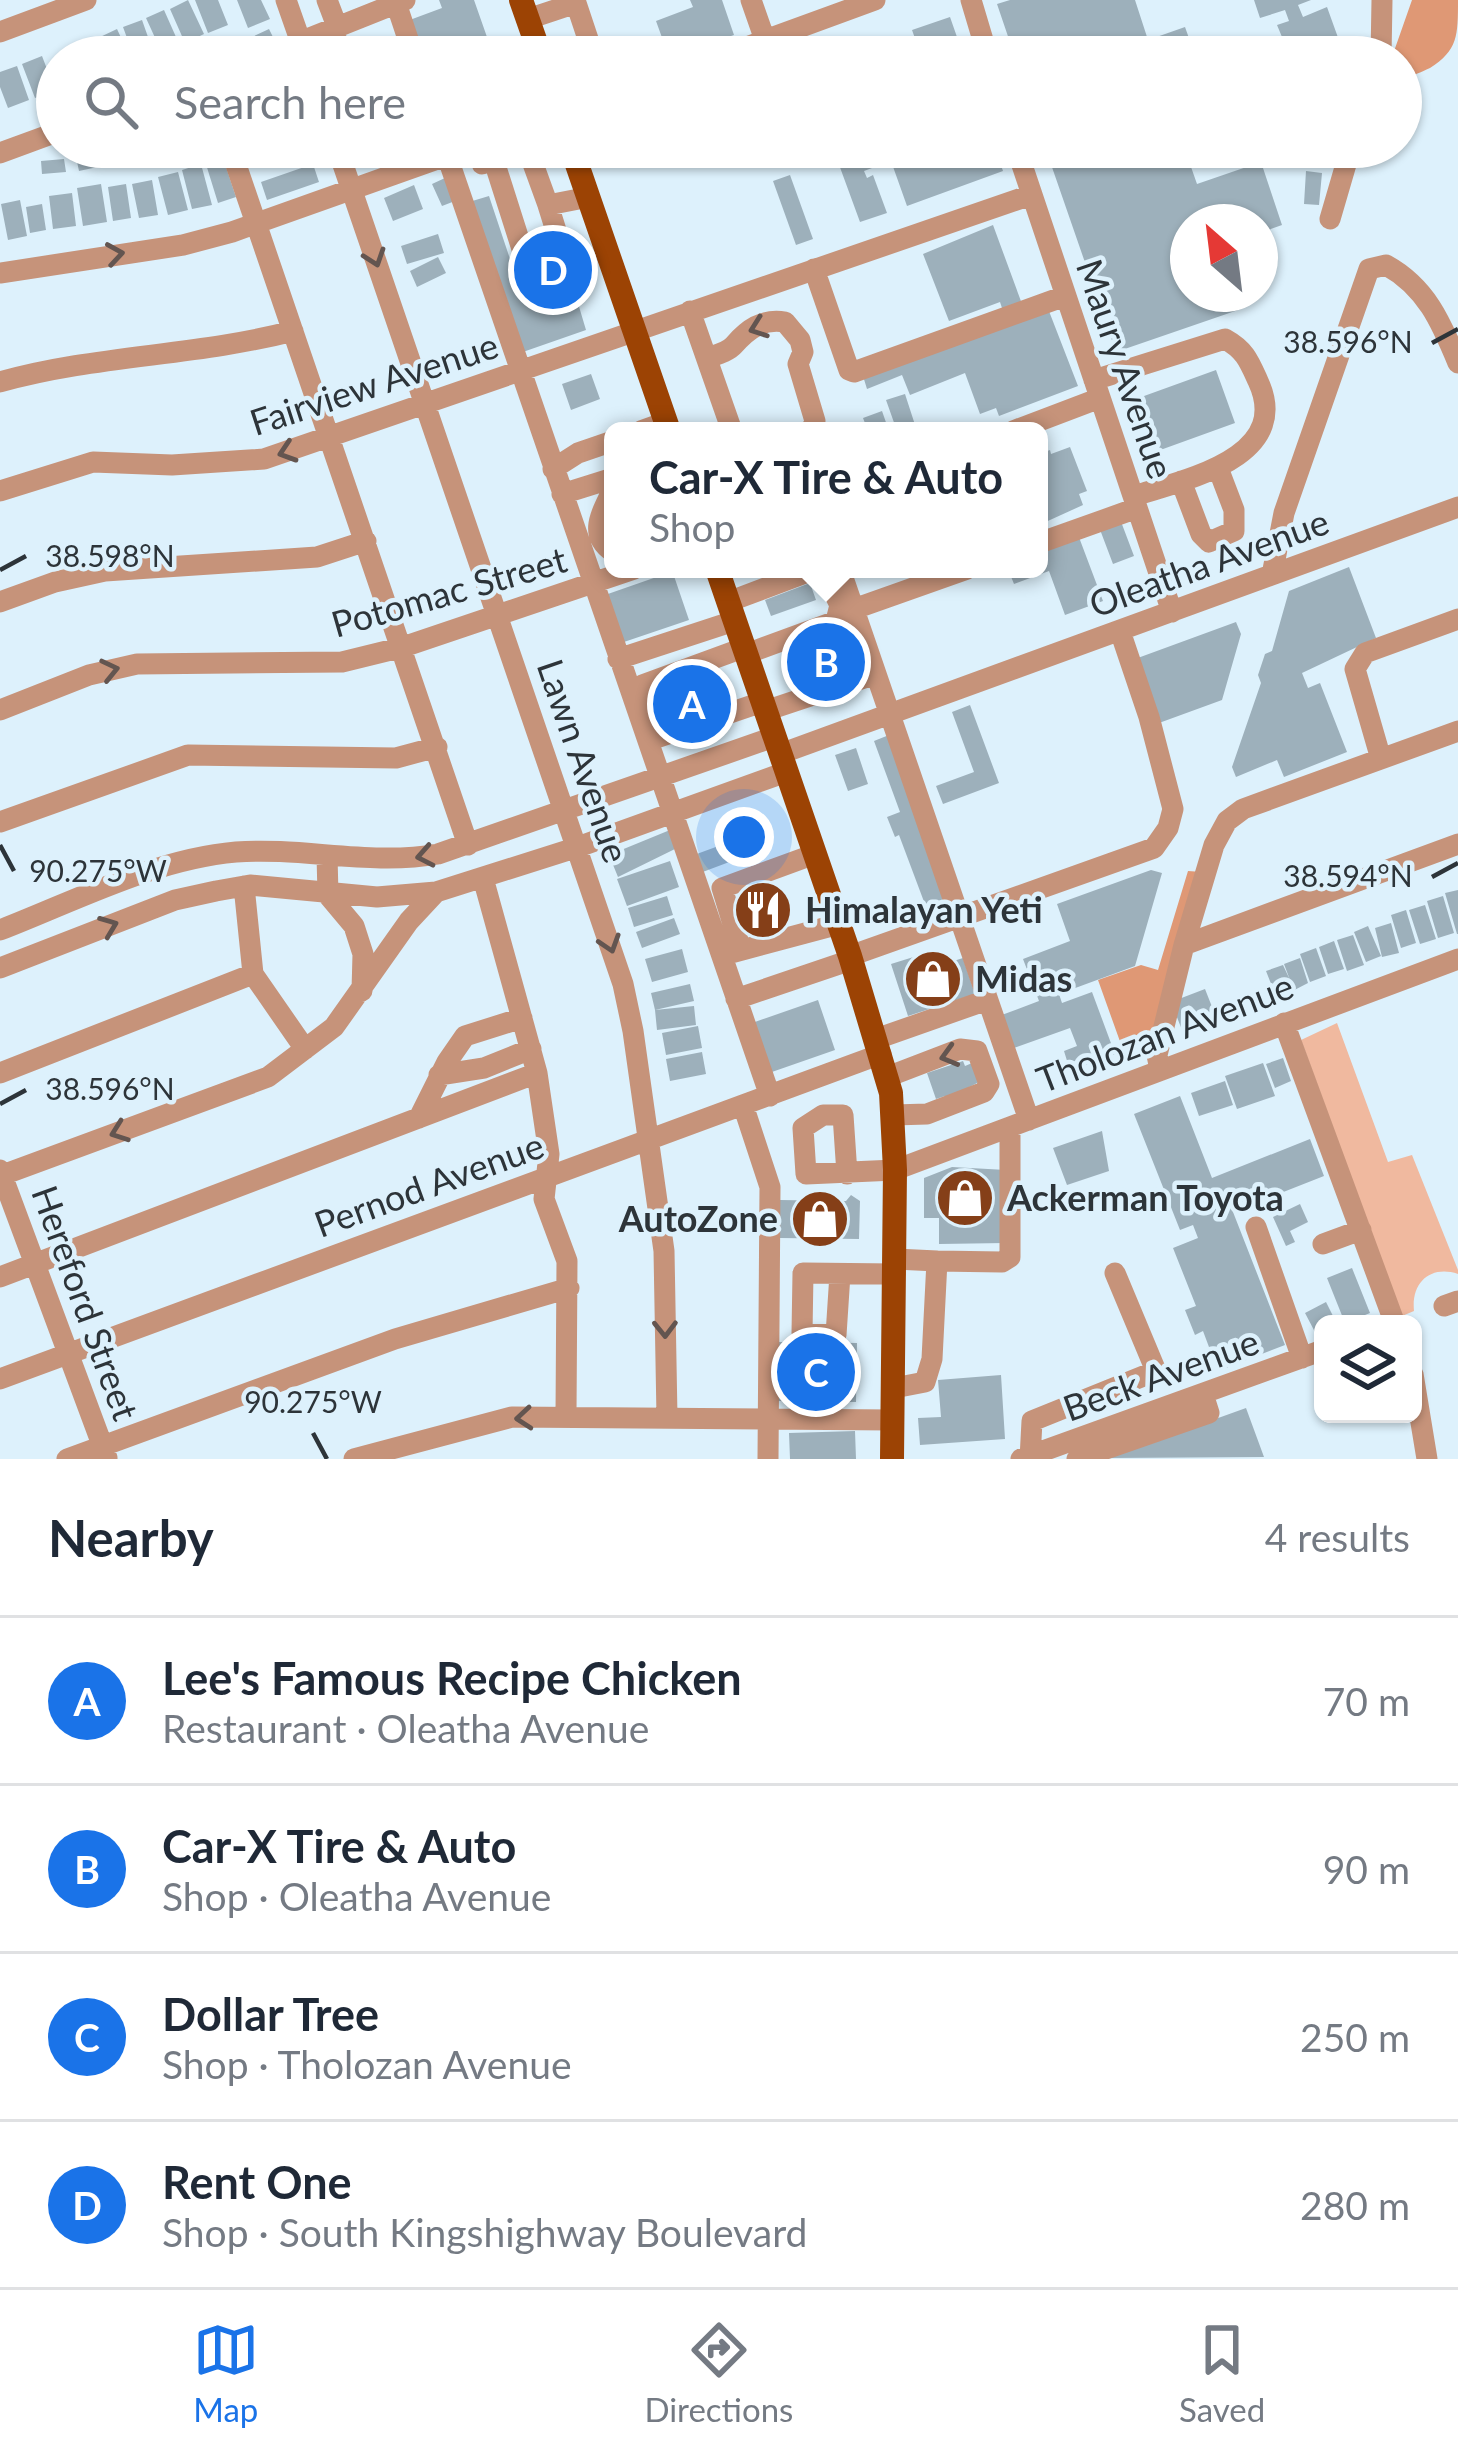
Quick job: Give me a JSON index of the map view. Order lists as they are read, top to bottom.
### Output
{
  "streets": {
    "street": [
      "Maury Avenue",
      "Fairview Avenue",
      "Oleatha Avenue",
      "Potomac Street",
      "Lawn Avenue",
      "Tholozan Avenue",
      "Pernod Avenue",
      "Hereford Street",
      "Beck Avenue"
    ]
  },
  "crossings": [
    ["Maury Avenue", "Fairview Avenue"],
    ["Maury Avenue", "Oleatha Avenue"],
    ["Fairview Avenue", "Lawn Avenue"],
    ["Oleatha Avenue", "Lawn Avenue"],
    ["Potomac Street", "Lawn Avenue"],
    ["Lawn Avenue", "Pernod Avenue"],
    ["Pernod Avenue", "Hereford Street"]
  ],
  "places": {
    "restaurant": ["Himalayan Yeti"],
    "shop": ["Midas", "Ackerman Toyota", "AutoZone"]
  },
  "north": "top left",
  "page": {
    "search": "Search here",
    "pins": [
      "D",
      "B",
      "A",
      "C"
    ],
    "popup": ["Car-X Tire & Auto", "Shop"],
    "heading": ["Nearby", "4 results"],
    "list": [
      {
        "mark": "A",
        "name": "Lee's Famous Recipe Chicken",
        "note": "Restaurant · Oleatha Avenue",
        "value": "70 m"
      },
      {
        "mark": "B",
        "name": "Car-X Tire & Auto",
        "note": "Shop · Oleatha Avenue",
        "value": "90 m"
      },
      {
        "mark": "C",
        "name": "Dollar Tree",
        "note": "Shop · Tholozan Avenue",
        "value": "250 m"
      },
      {
        "mark": "D",
        "name": "Rent One",
        "note": "Shop · South Kingshighway Boulevard",
        "value": "280 m"
      }
    ],
    "nav": ["Map", "Directions", "Saved"]
  },
  "coordinates": [
    "38.596°N",
    "38.598°N",
    "90.275°W",
    "38.594°N"
  ]
}
